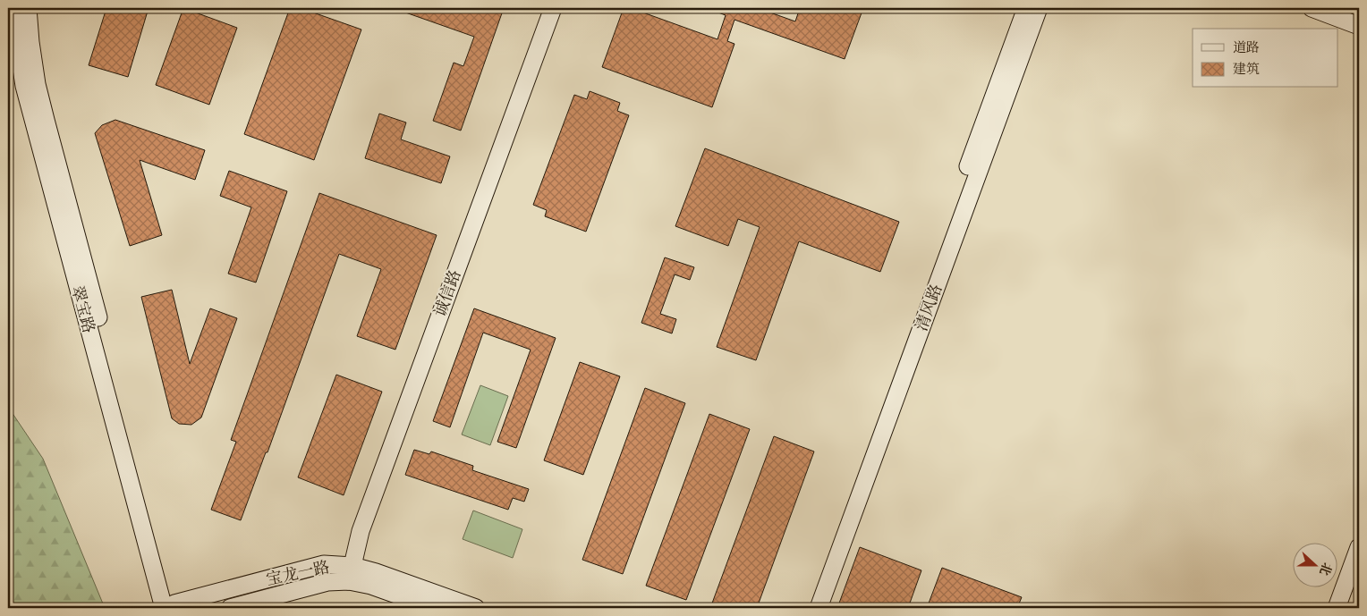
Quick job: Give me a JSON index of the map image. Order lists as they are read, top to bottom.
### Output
{
  "streets": {
    "street": [
      "诚信路",
      "清风路",
      "翠宝路",
      "宝龙一路"
    ]
  },
  "crossings": [
    ["诚信路", "宝龙一路"],
    ["翠宝路", "宝龙一路"]
  ],
  "legend": ["道路", "建筑"],
  "north": "right"
}
